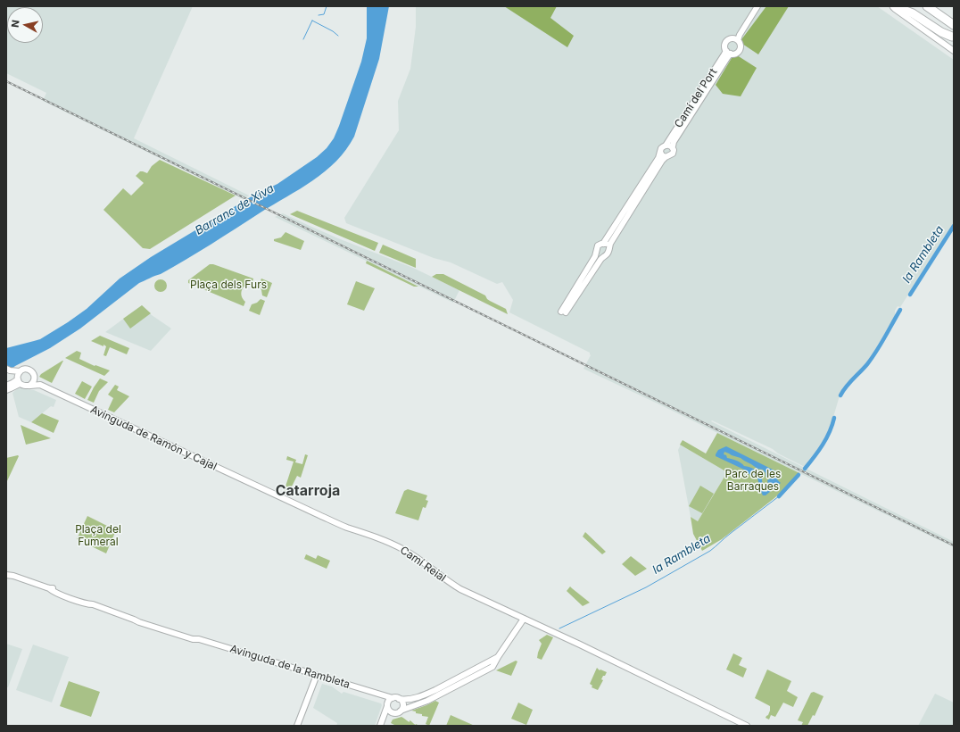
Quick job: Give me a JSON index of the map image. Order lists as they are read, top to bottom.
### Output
{
  "streets": {
    "street": [
      "Camí del Port",
      "Avinguda de Ramón y Cajal",
      "Camí Reial",
      "Avinguda de la Rambleta"
    ]
  },
  "crossings": [
    ["Avinguda de Ramón y Cajal", "Camí Reial"]
  ],
  "districts": ["Catarroja"],
  "water": ["Barranc de Xiva", "la Rambleta"],
  "parks": ["Plaça dels Furs", "Parc de les Barraques", "Plaça del Fumeral"],
  "north": "left"
}
